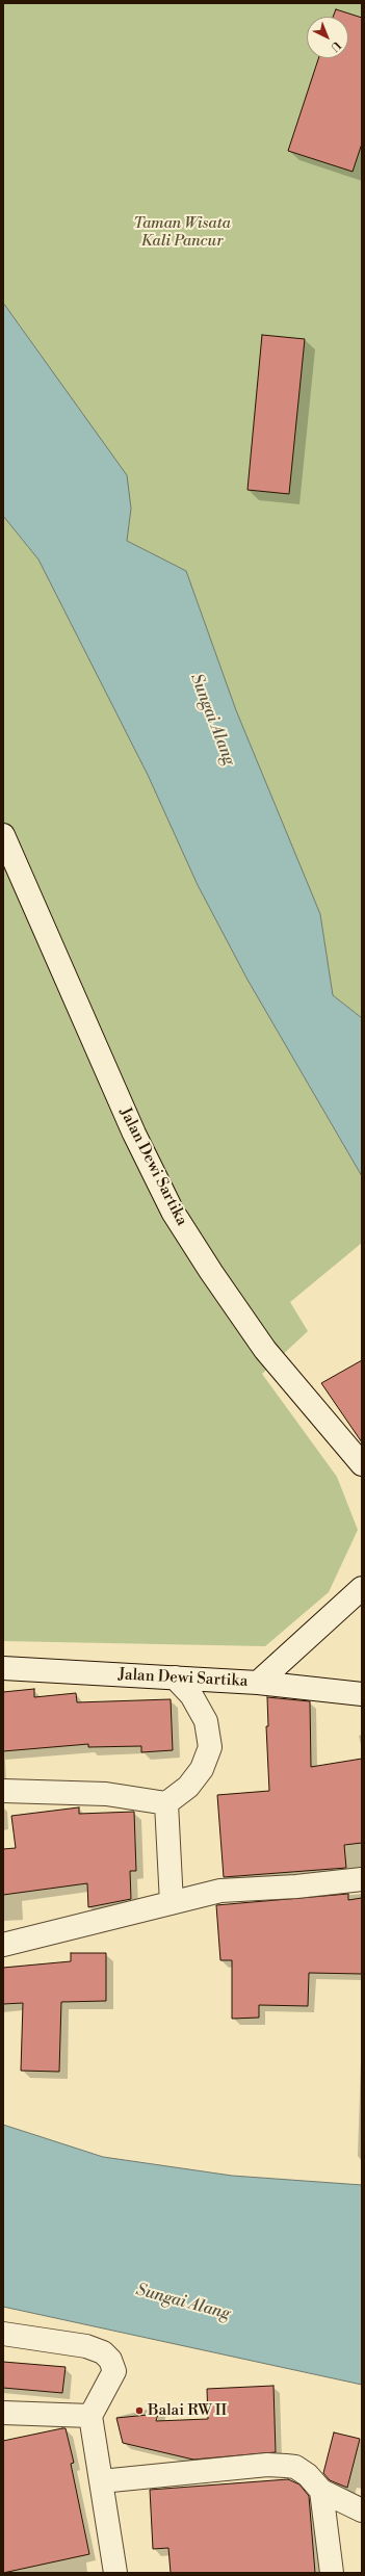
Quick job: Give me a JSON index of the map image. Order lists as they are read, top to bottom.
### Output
{
  "streets": {
    "street": ["Jalan Dewi Sartika"]
  },
  "water": ["Sungai Alang"],
  "parks": ["Taman Wisata Kali Pancur"],
  "places": ["Balai RW II"],
  "north": "bottom right"
}
